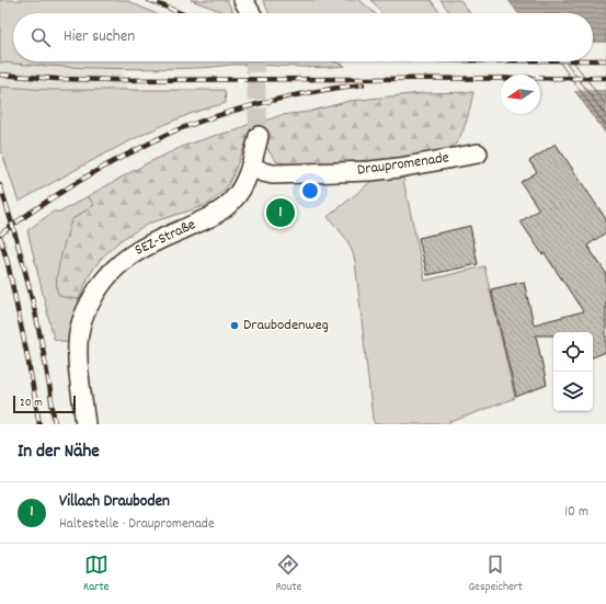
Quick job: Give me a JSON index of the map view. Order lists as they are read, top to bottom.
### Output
{
  "streets": {
    "street": ["Draupromenade", "SEZ-Straße"]
  },
  "crossings": [
    ["Draupromenade", "SEZ-Straße"]
  ],
  "places": ["Draubodenweg"],
  "scale_bar": "20 m",
  "north": "left",
  "page": {
    "search": "Hier suchen",
    "pins": "1",
    "scale": "20 m",
    "heading": "In der Nähe",
    "list": [
      {
        "mark": "1",
        "name": "Villach Drauboden",
        "note": "Haltestelle · Draupromenade",
        "value": "10 m"
      }
    ],
    "nav": ["Karte", "Route", "Gespeichert"]
  }
}
